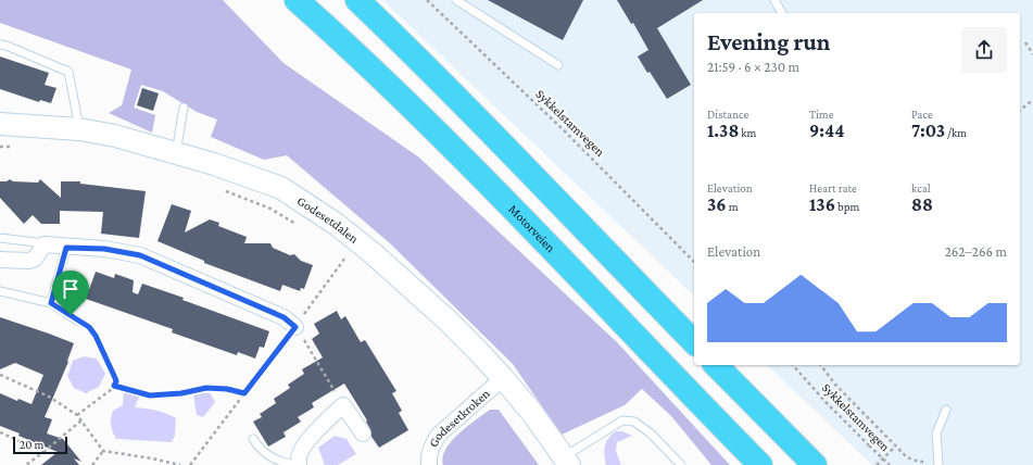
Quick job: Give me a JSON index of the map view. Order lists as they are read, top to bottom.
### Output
{
  "streets": {
    "highway": ["Motorveien"],
    "main road": ["Godesetdalen"],
    "street": ["Godesetkroken"],
    "path": ["Sykkelstamvegen"]
  },
  "crossings": [
    ["Godesetdalen", "Godesetkroken"]
  ],
  "scale_bar": "20 m",
  "page": {
    "heading": ["Evening run", "21:59 · 6 × 230 m"],
    "stats": [
      ["Distance", "1.38 km"],
      ["Time", "9:44"],
      ["Pace", "7:03 /km"],
      ["Elevation", "36 m"],
      ["Heart rate", "136 bpm"],
      ["kcal", "88"]
    ],
    "chart": ["Elevation", "262–266 m"],
    "scale": "20 m"
  }
}
